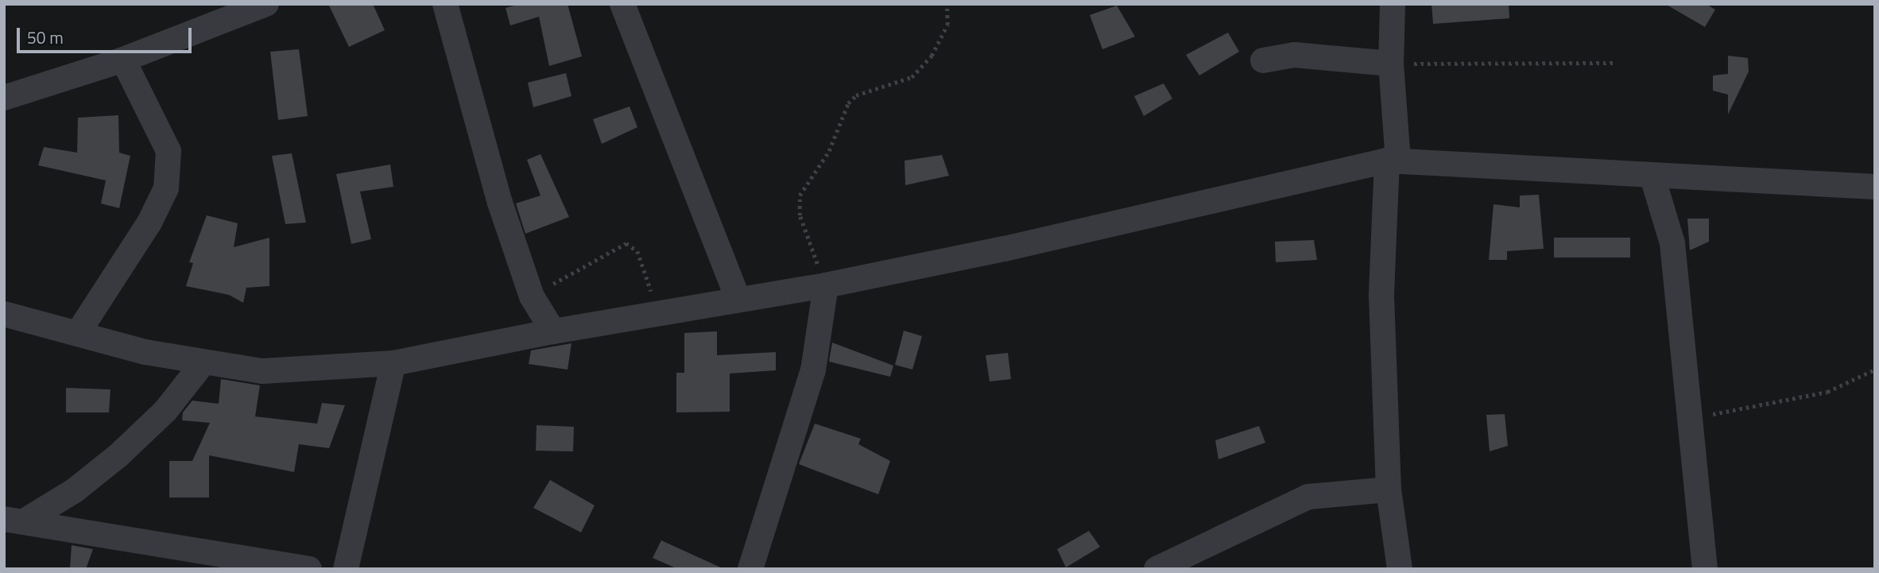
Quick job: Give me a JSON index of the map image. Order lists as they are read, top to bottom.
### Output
{
  "scale_bar": "50 m"
}
